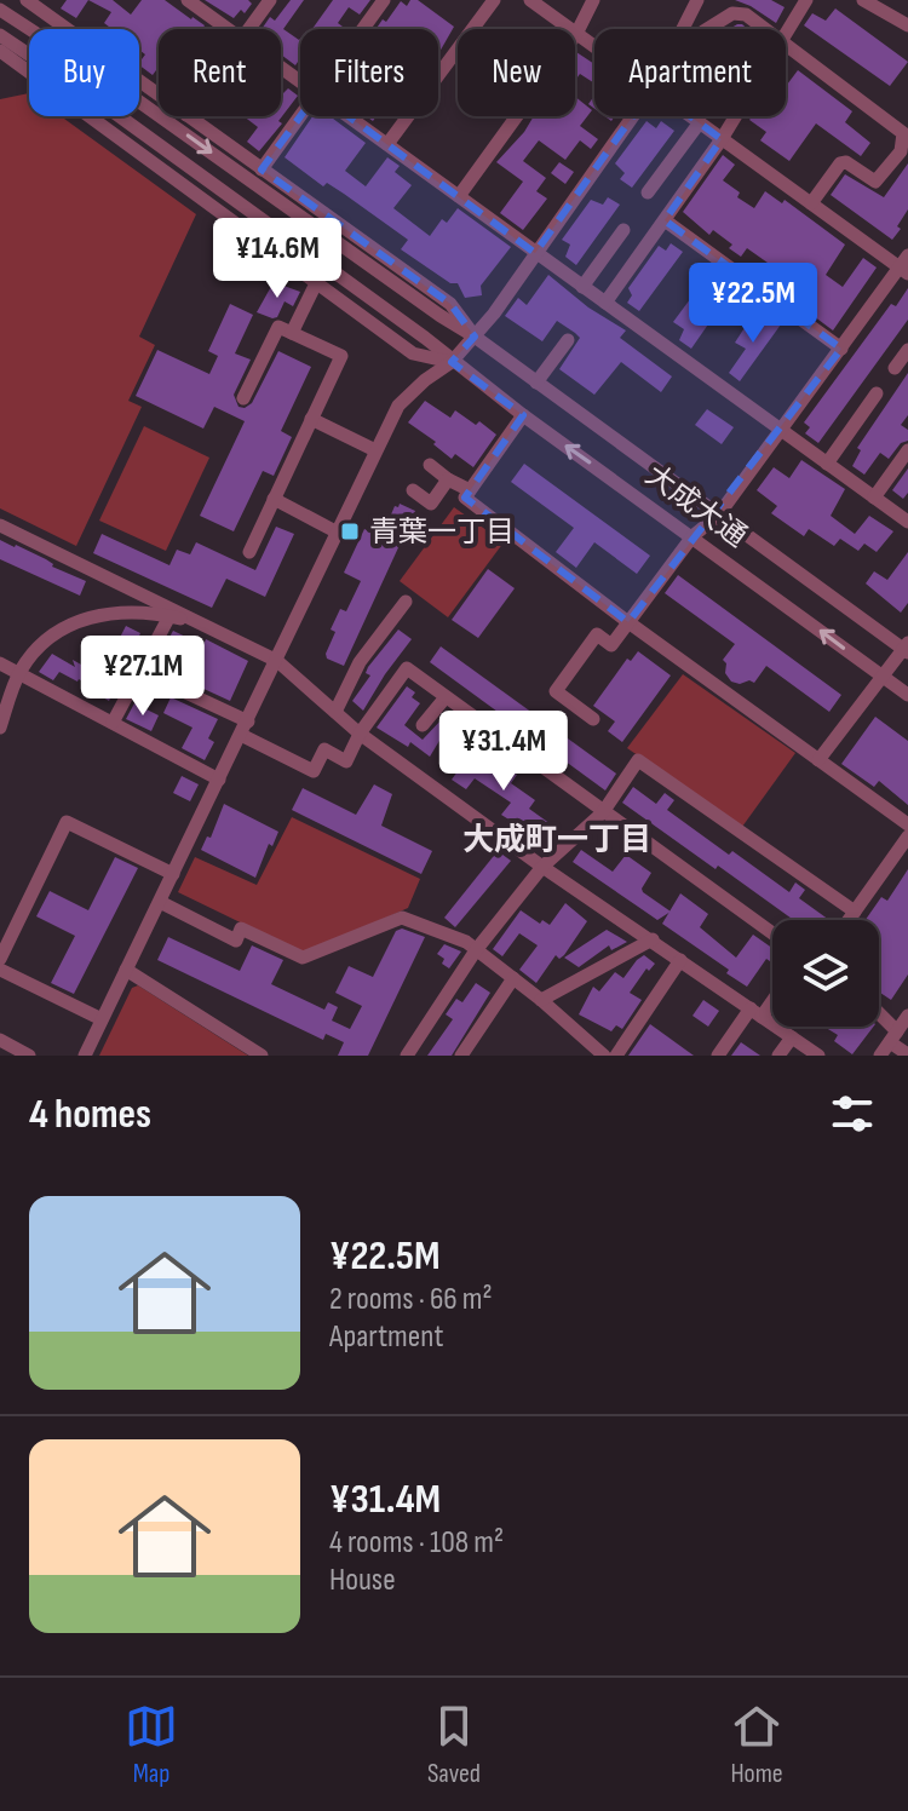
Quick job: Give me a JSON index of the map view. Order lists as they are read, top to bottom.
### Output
{
  "streets": {
    "street": ["大成大通"]
  },
  "districts": ["大成町一丁目"],
  "places": {
    "transit": ["青葉一丁目"]
  },
  "page": {
    "chip": [
      "Buy",
      "Rent",
      "Filters",
      "New",
      "Apartment"
    ],
    "price": [
      "¥14.6M",
      "¥22.5M",
      "¥27.1M",
      "¥31.4M"
    ],
    "heading": "4 homes",
    "list": [
      {
        "name": "¥22.5M",
        "note": "2 rooms · 66 m² · Apartment"
      },
      {
        "name": "¥31.4M",
        "note": "4 rooms · 108 m² · House"
      }
    ],
    "tabs": ["Map", "Saved", "Home"]
  }
}
